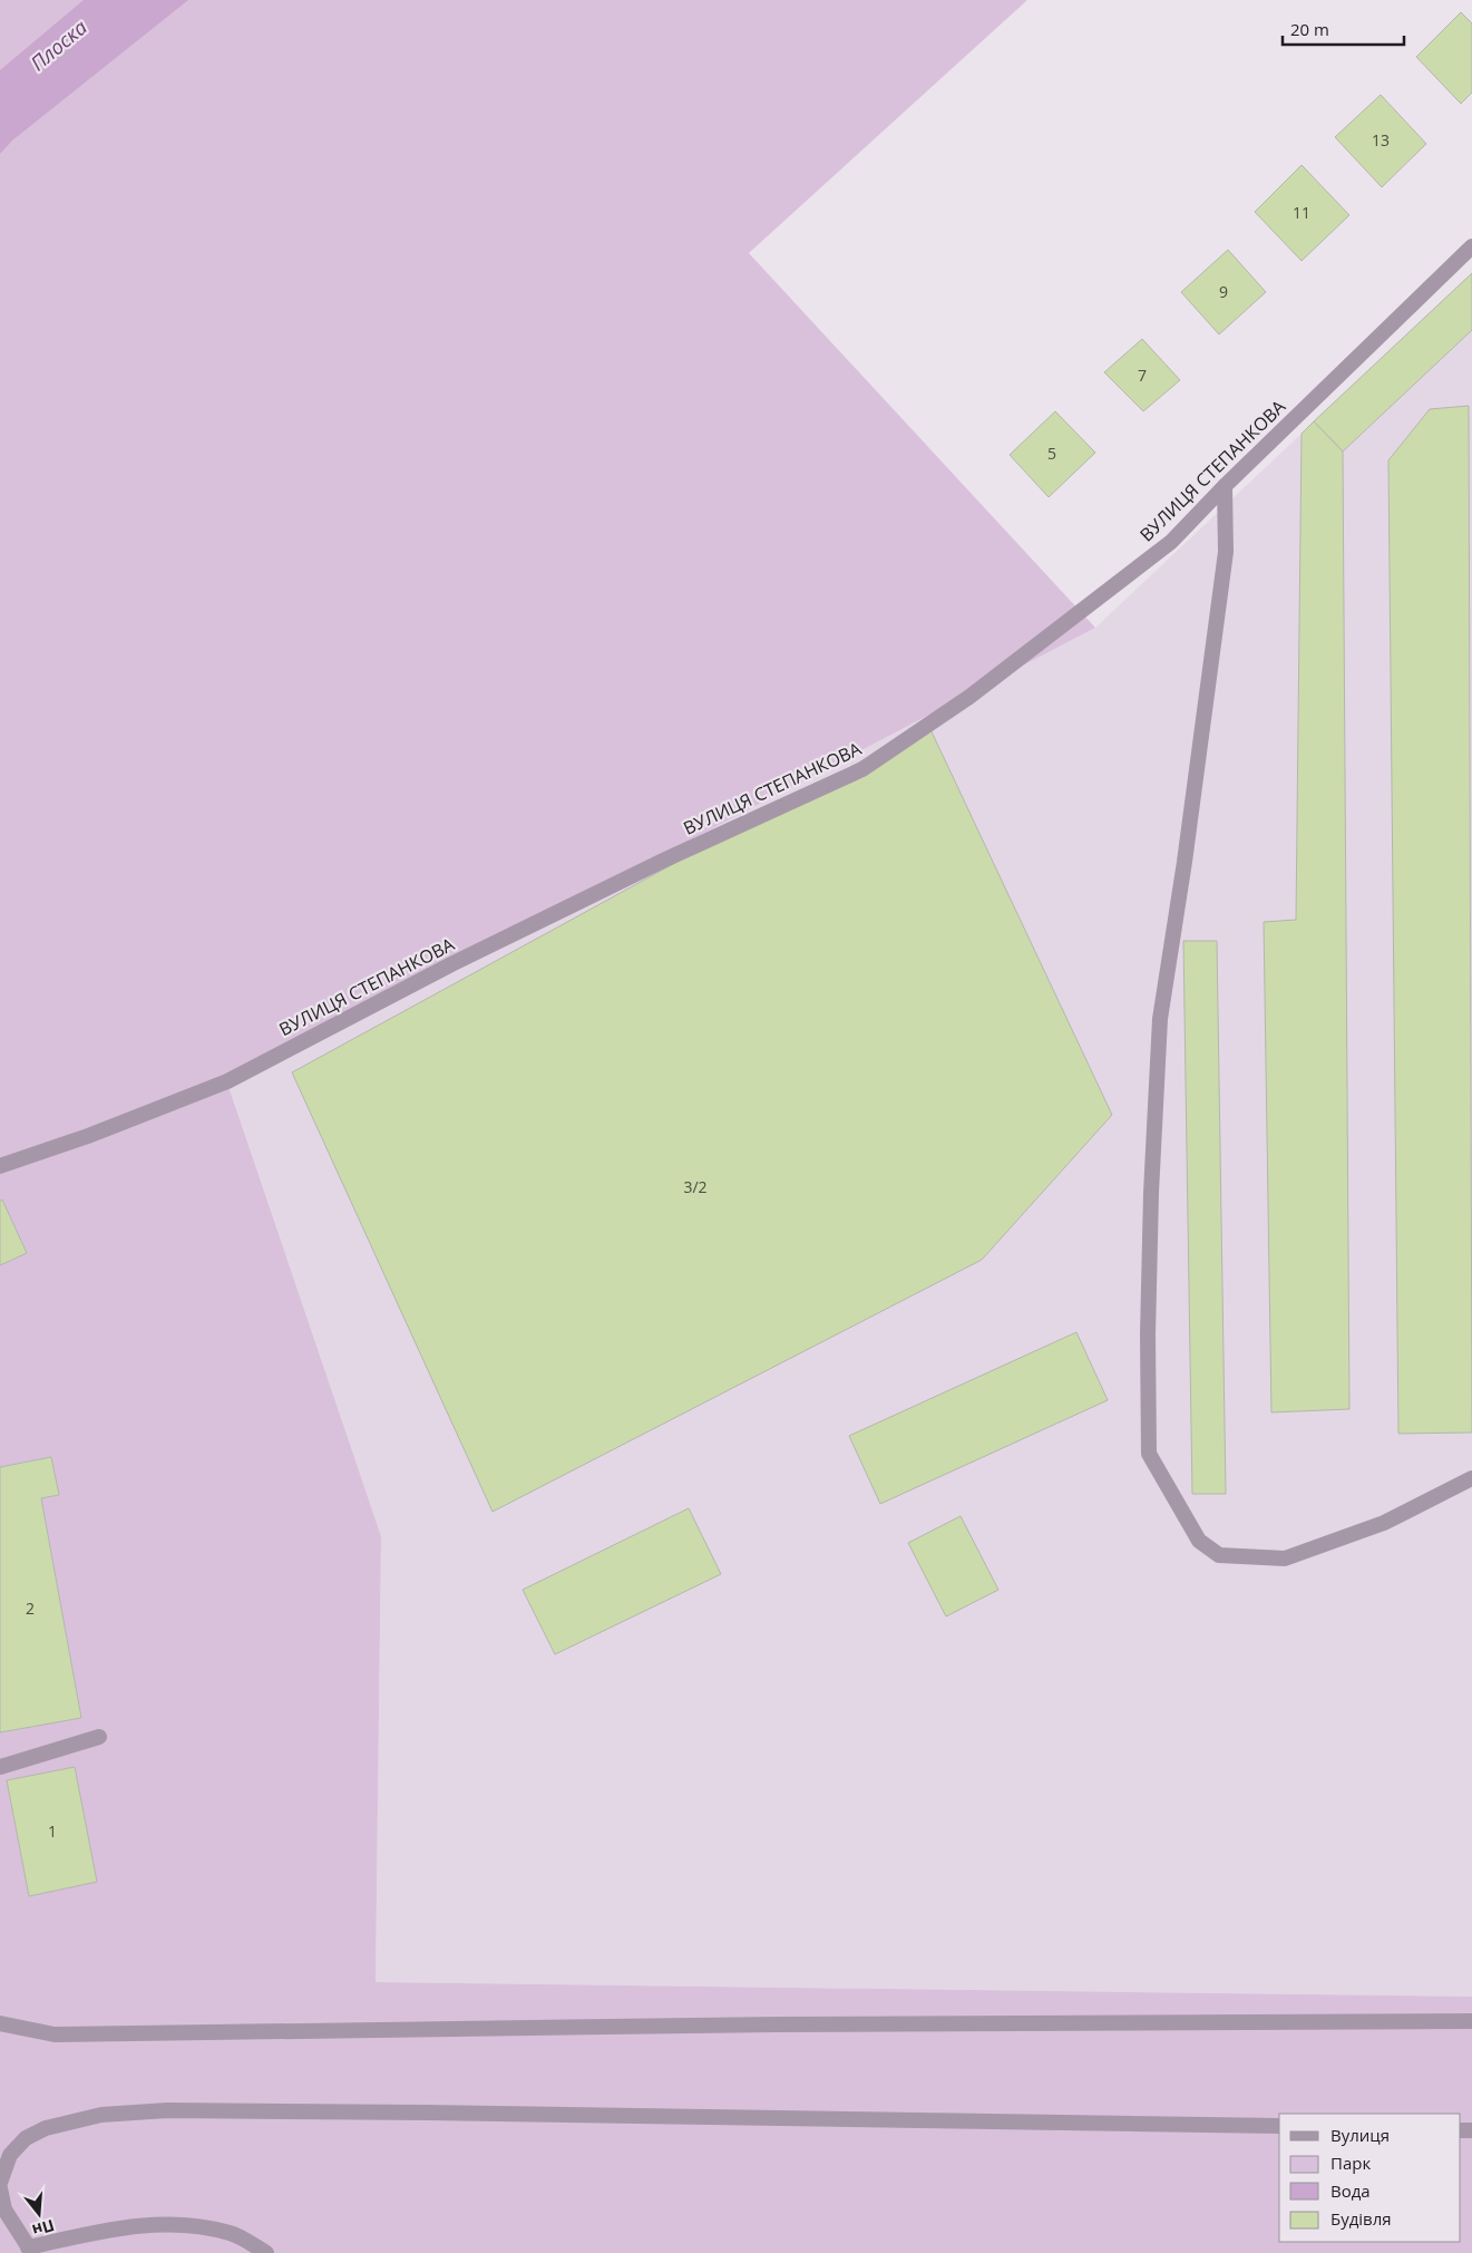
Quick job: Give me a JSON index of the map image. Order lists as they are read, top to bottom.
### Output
{
  "streets": {
    "street": ["ВУЛИЦЯ СТЕПАНКОВА"]
  },
  "water": ["Плоска"],
  "house_numbers": [
    "13",
    "11",
    "9",
    "7",
    "5",
    "3/2",
    "2",
    "1"
  ],
  "legend": [
    "Вулиця",
    "Парк",
    "Вода",
    "Будівля"
  ],
  "scale_bar": "20 m",
  "north": "bottom"
}
